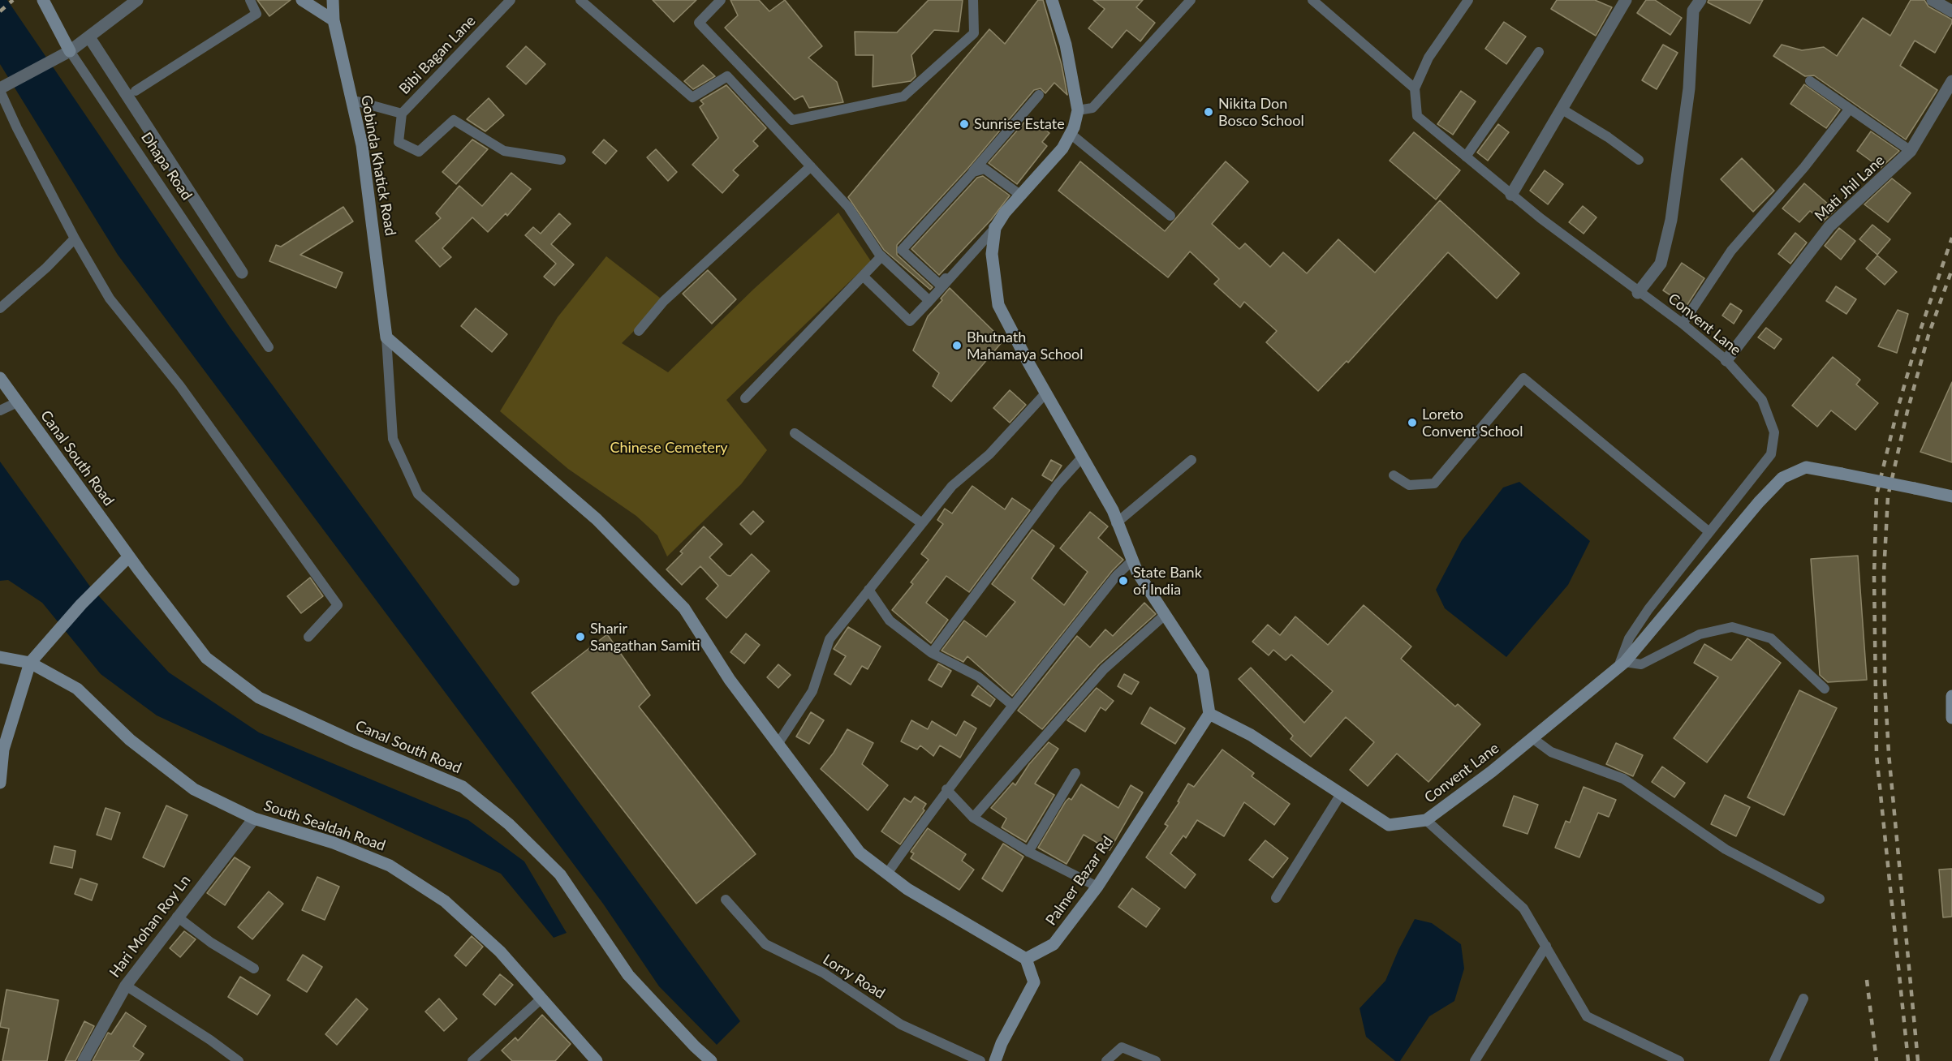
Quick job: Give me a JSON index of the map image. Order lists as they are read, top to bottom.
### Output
{
  "streets": {
    "street": [
      "Gobinda Khatick Road",
      "Dhapa Road",
      "Mati Jhil Lane",
      "Convent Lane",
      "Canal South Road",
      "South Sealdah Road",
      "Palmer Bazar Rd",
      "Hari Mohan Roy Ln"
    ],
    "lane": ["Bibi Bagan Lane", "Lorry Road"]
  },
  "crossings": [
    ["Bibi Bagan Lane", "Gobinda Khatick Road"],
    ["Mati Jhil Lane", "Convent Lane"],
    ["Convent Lane", "Palmer Bazar Rd"],
    ["South Sealdah Road", "Hari Mohan Roy Ln"]
  ],
  "parks": ["Chinese Cemetery"],
  "places": [
    "Nikita Don Bosco School",
    "Sunrise Estate",
    "Bhutnath Mahamaya School",
    "Loreto Convent School",
    "State Bank of India",
    "Sharir Sangathan Samiti"
  ]
}
